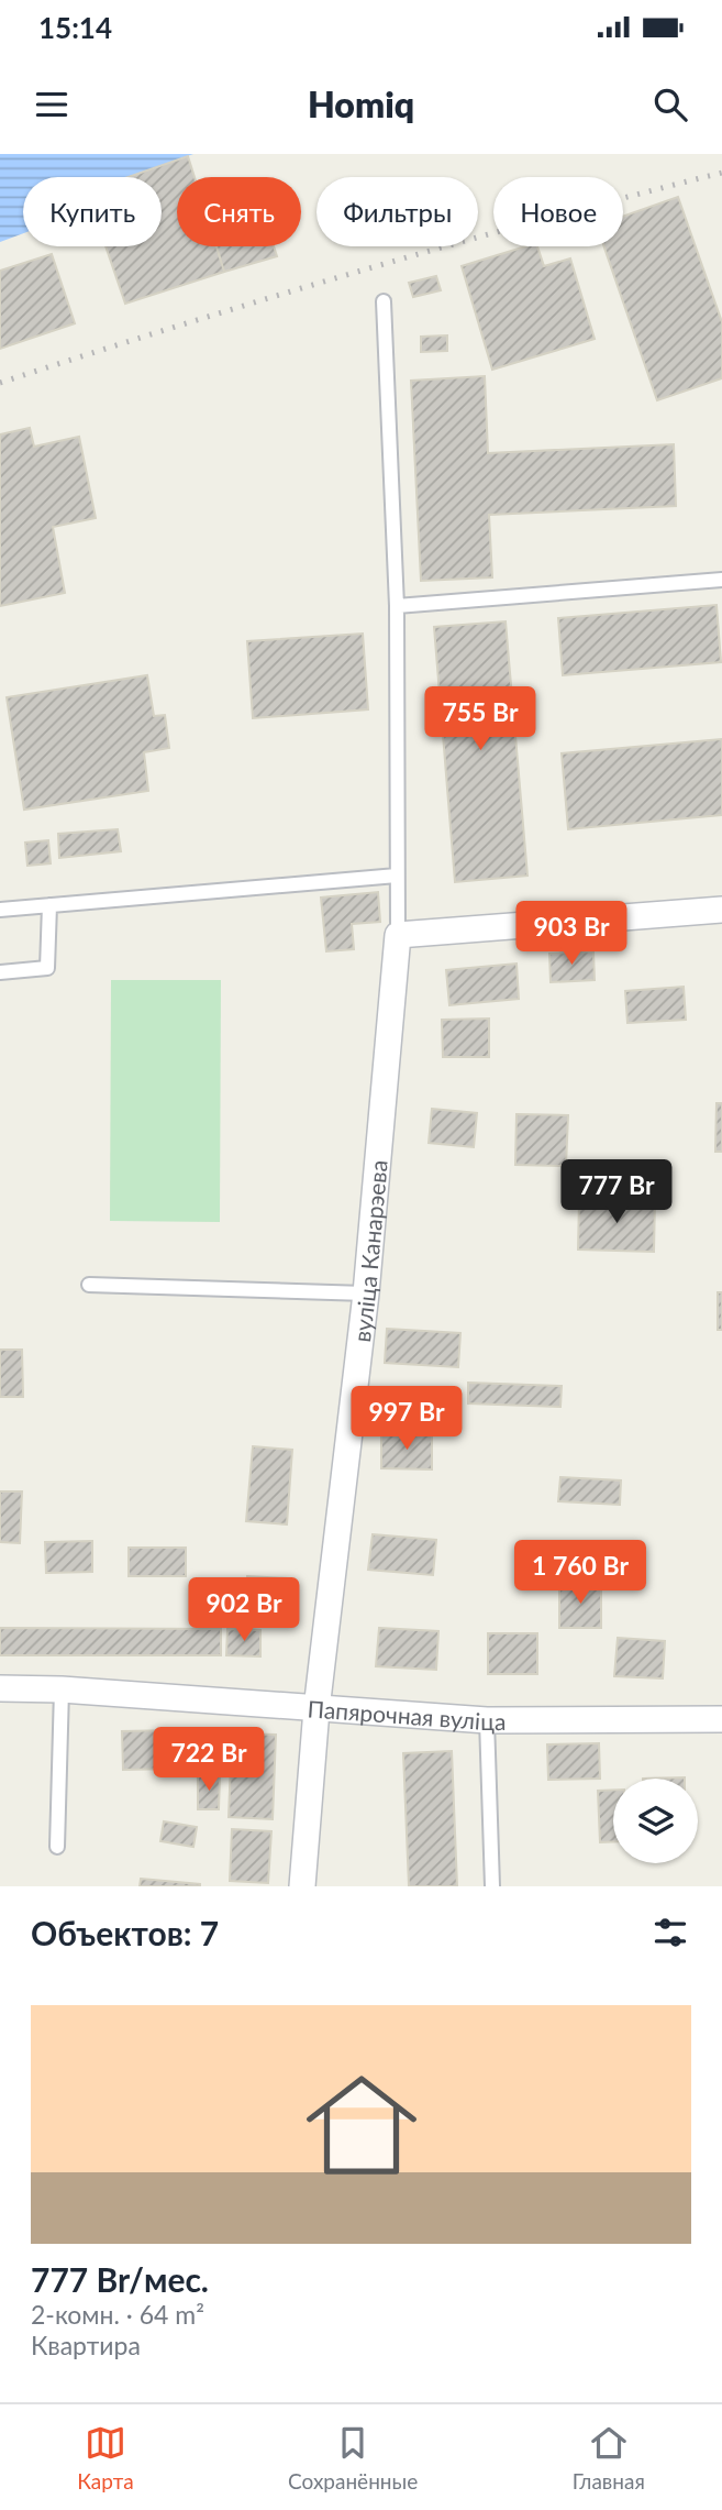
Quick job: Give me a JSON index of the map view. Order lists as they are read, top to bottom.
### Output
{
  "streets": {
    "street": ["вуліца Канарэева", "Папярочная вуліца"]
  },
  "crossings": [
    ["вуліца Канарэева", "Папярочная вуліца"]
  ],
  "page": {
    "status": "15:14",
    "header": "Homiq",
    "chip": [
      "Купить",
      "Снять",
      "Фильтры",
      "Новое"
    ],
    "price": [
      "755 Br",
      "903 Br",
      "777 Br",
      "997 Br",
      "1 760 Br",
      "902 Br",
      "722 Br"
    ],
    "heading": "Объектов: 7",
    "list": [
      {
        "name": "777 Br/мес.",
        "note": "2-комн. · 64 m² · Квартира"
      }
    ],
    "tabs": ["Карта", "Сохранённые", "Главная"]
  }
}
